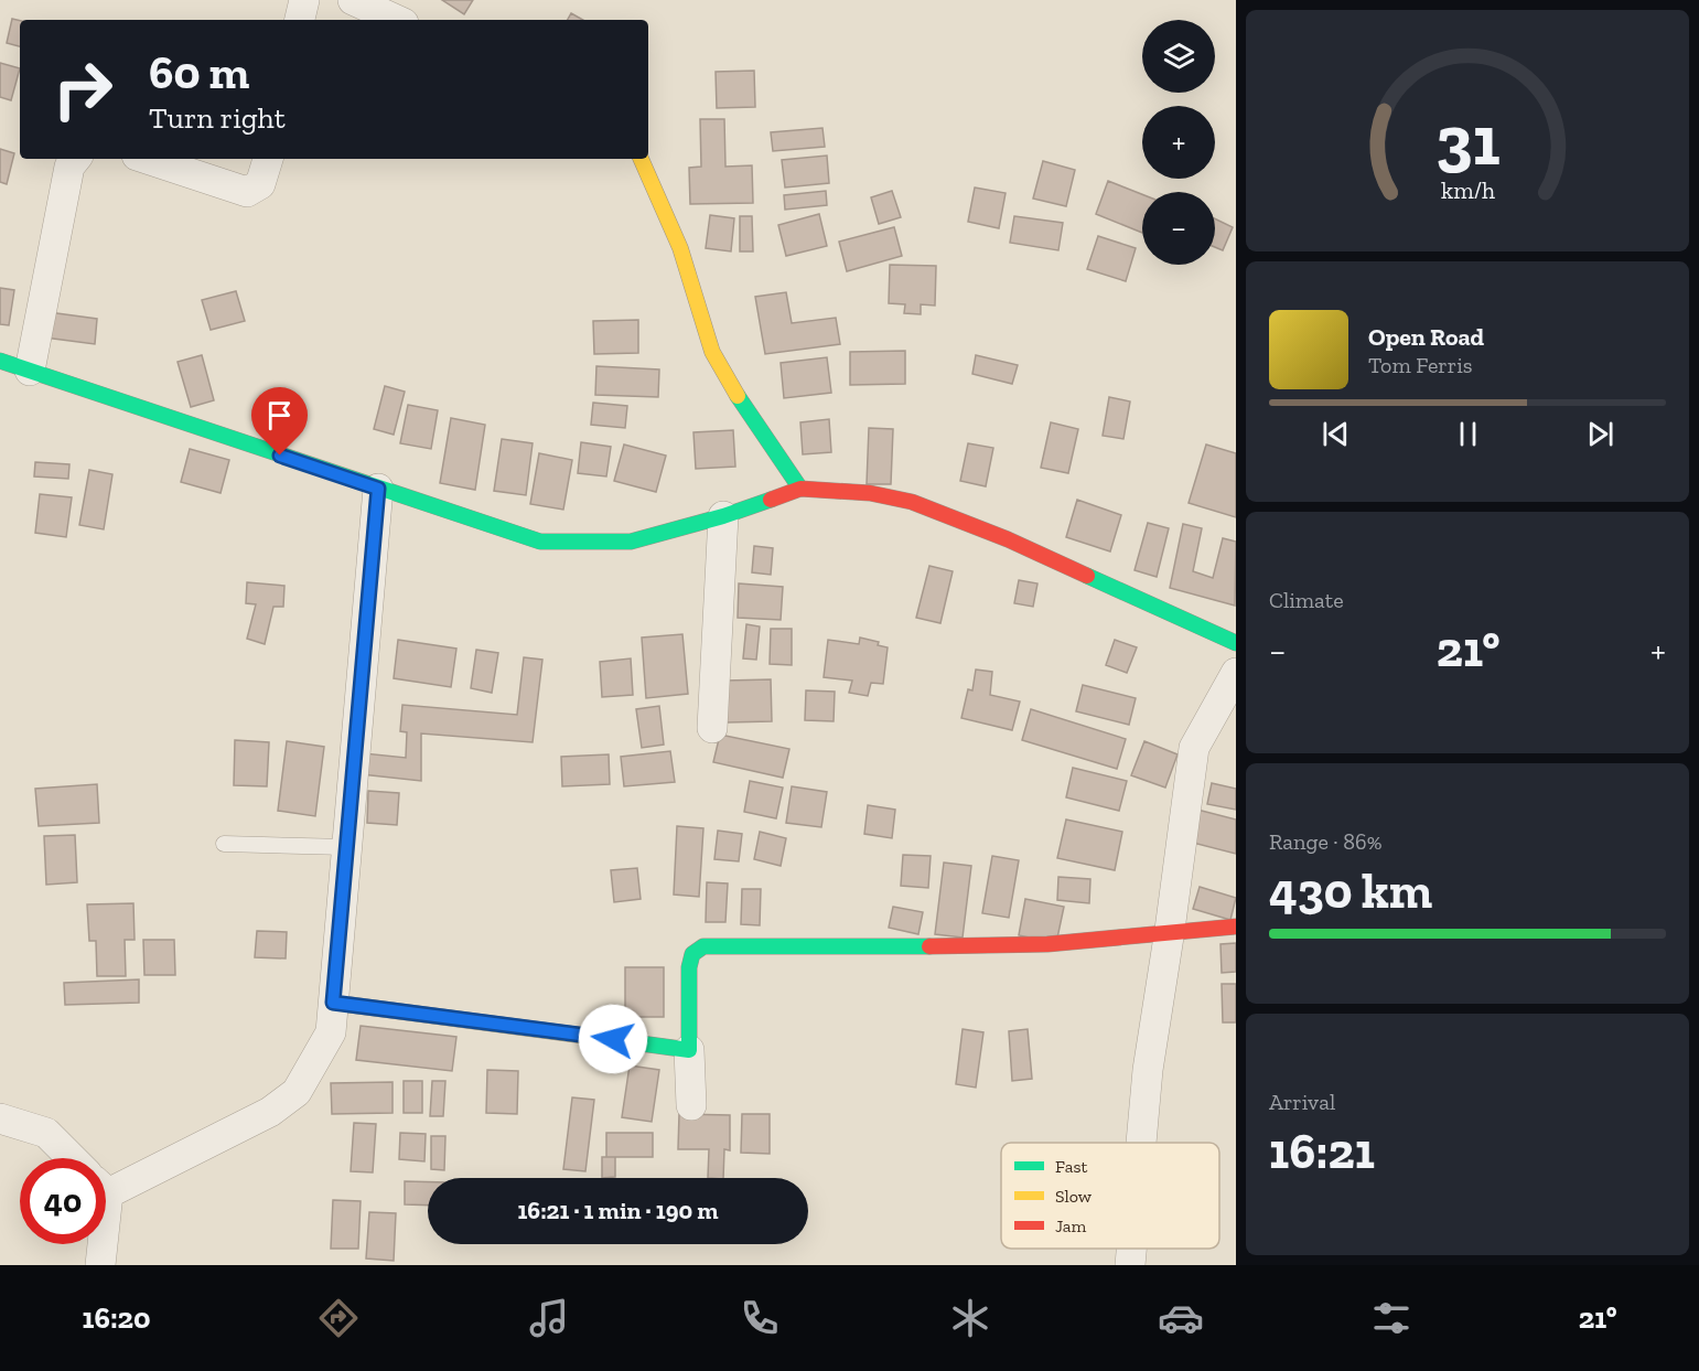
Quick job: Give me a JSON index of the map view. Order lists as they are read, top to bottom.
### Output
{
  "legend": ["Fast", "Slow", "Jam"],
  "page": {
    "map_buttons": ["+", "−"],
    "turn": ["60 m", "Turn right"],
    "song": ["Open Road", "Tom Ferris"],
    "tile": [
      "Climate",
      ["Range · 86%", "430 km"],
      ["Arrival", "16:21"]
    ],
    "heat": ["−", "21°", "+"],
    "limit": "40",
    "trip": "16:21 · 1 min · 190 m",
    "tabs": ["16:20", "21°"],
    "gauge": ["31", "km/h"]
  }
}
